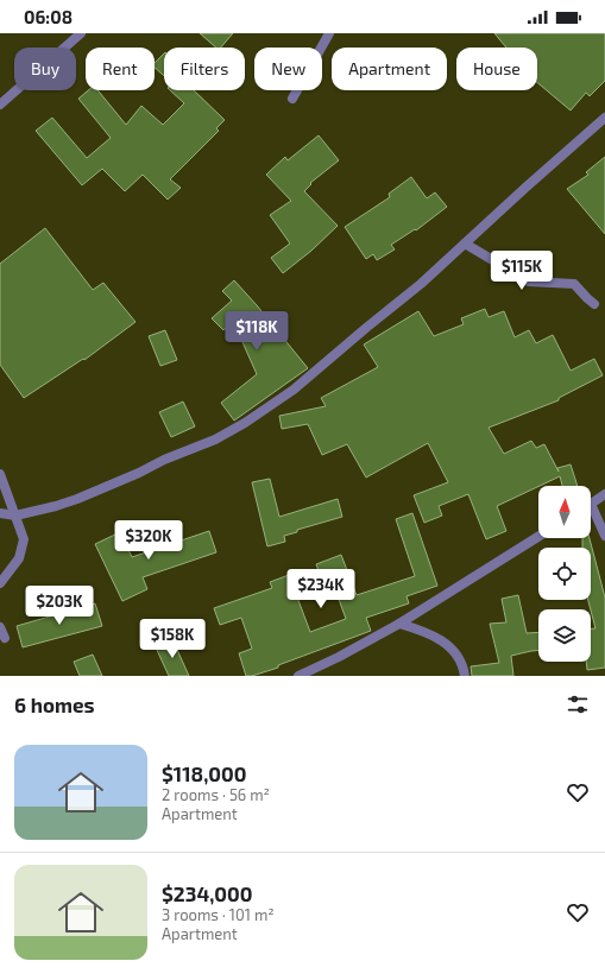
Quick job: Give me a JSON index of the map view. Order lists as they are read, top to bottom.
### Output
{
  "north": "top",
  "page": {
    "status": "06:08",
    "chip": [
      "Buy",
      "Rent",
      "Filters",
      "New",
      "Apartment",
      "House"
    ],
    "price": [
      "$115K",
      "$118K",
      "$320K",
      "$234K",
      "$203K",
      "$158K"
    ],
    "heading": "6 homes",
    "list": [
      {
        "name": "$118,000",
        "note": "2 rooms · 56 m² · Apartment"
      },
      {
        "name": "$234,000",
        "note": "3 rooms · 101 m² · Apartment"
      }
    ]
  }
}
